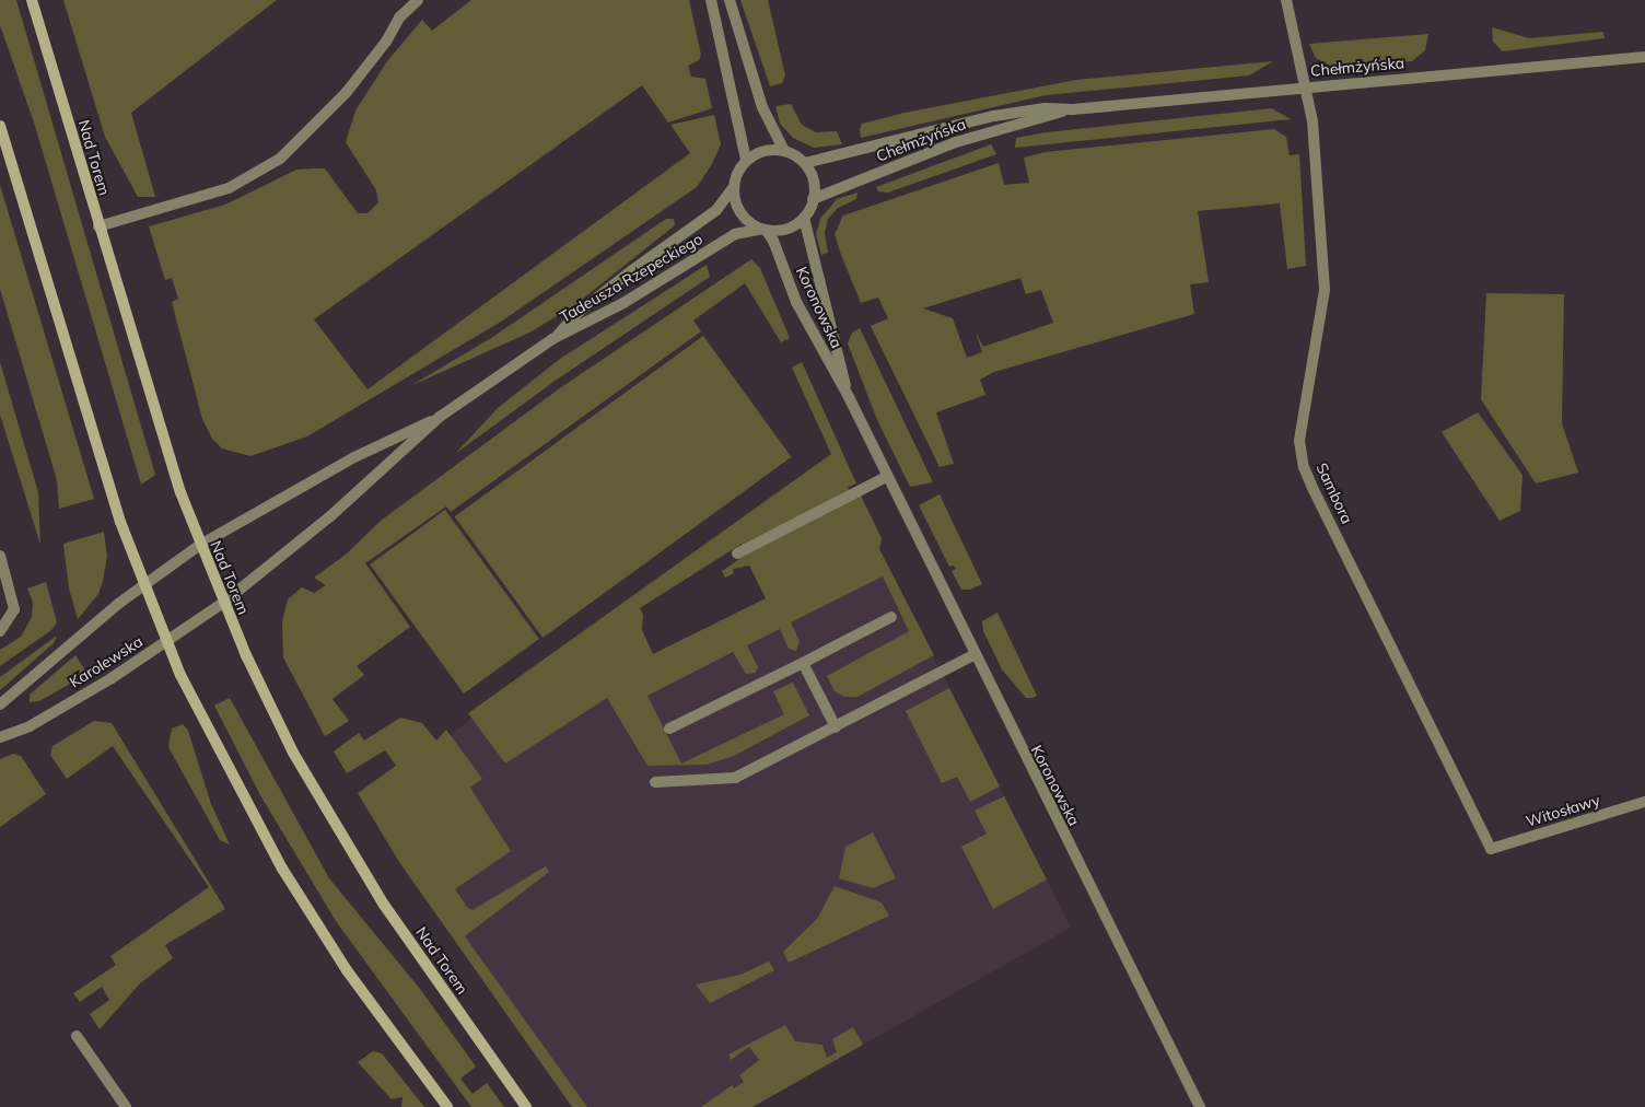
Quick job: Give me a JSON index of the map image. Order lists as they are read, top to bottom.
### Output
{
  "streets": {
    "main road": ["Nad Torem"],
    "street": [
      "Chełmżyńska",
      "Tadeusza Rzepeckiego",
      "Koronowska",
      "Sambora",
      "Karolewska",
      "Witosławy"
    ]
  },
  "crossings": [
    ["Chełmżyńska", "Tadeusza Rzepeckiego"],
    ["Chełmżyńska", "Koronowska"],
    ["Chełmżyńska", "Sambora"],
    ["Nad Torem", "Karolewska"],
    ["Tadeusza Rzepeckiego", "Koronowska"],
    ["Sambora", "Witosławy"]
  ]
}
